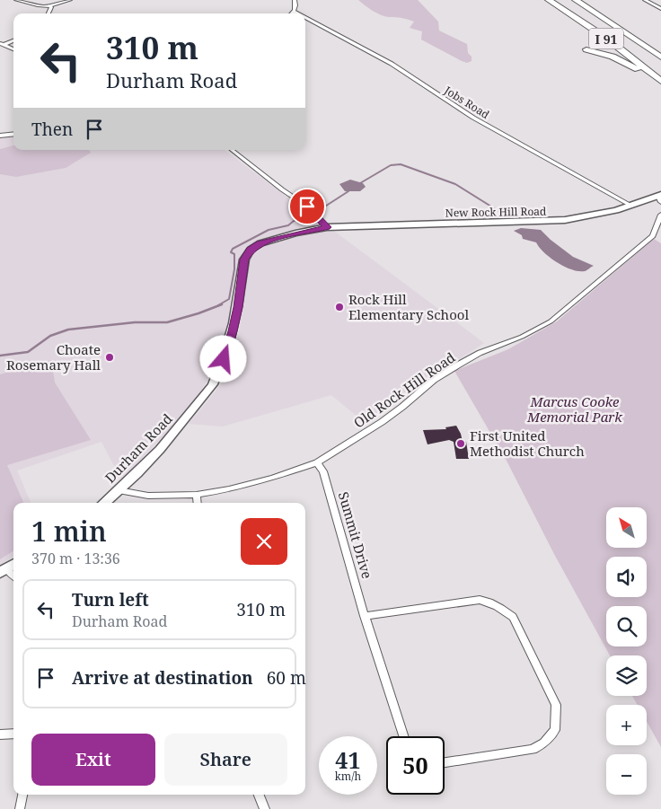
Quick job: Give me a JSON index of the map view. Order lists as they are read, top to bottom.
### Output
{
  "streets": {
    "highway": ["I 91"],
    "main road": ["New Rock Hill Road", "Durham Road"],
    "street": ["Jobs Road", "Old Rock Hill Road", "Summit Drive"]
  },
  "crossings": [
    ["Jobs Road", "New Rock Hill Road"],
    ["New Rock Hill Road", "Durham Road"],
    ["Old Rock Hill Road", "Durham Road"],
    ["Old Rock Hill Road", "Summit Drive"]
  ],
  "parks": ["Marcus Cooke Memorial Park"],
  "places": ["Rock Hill Elementary School", "Choate Rosemary Hall", "First United Methodist Church"],
  "north": "top left",
  "page": {
    "turn": ["310 m", "Durham Road"],
    "then": "Then",
    "heading": ["1 min", "370 m · 13:36"],
    "map_buttons": ["+", "−"],
    "list": [
      {
        "name": "Turn left",
        "note": "Durham Road",
        "value": "310 m"
      },
      {
        "name": "Arrive at destination",
        "value": "60 m"
      }
    ],
    "buttons": ["Exit", "Share"],
    "speed": "41 km/h",
    "limit": "50"
  }
}
